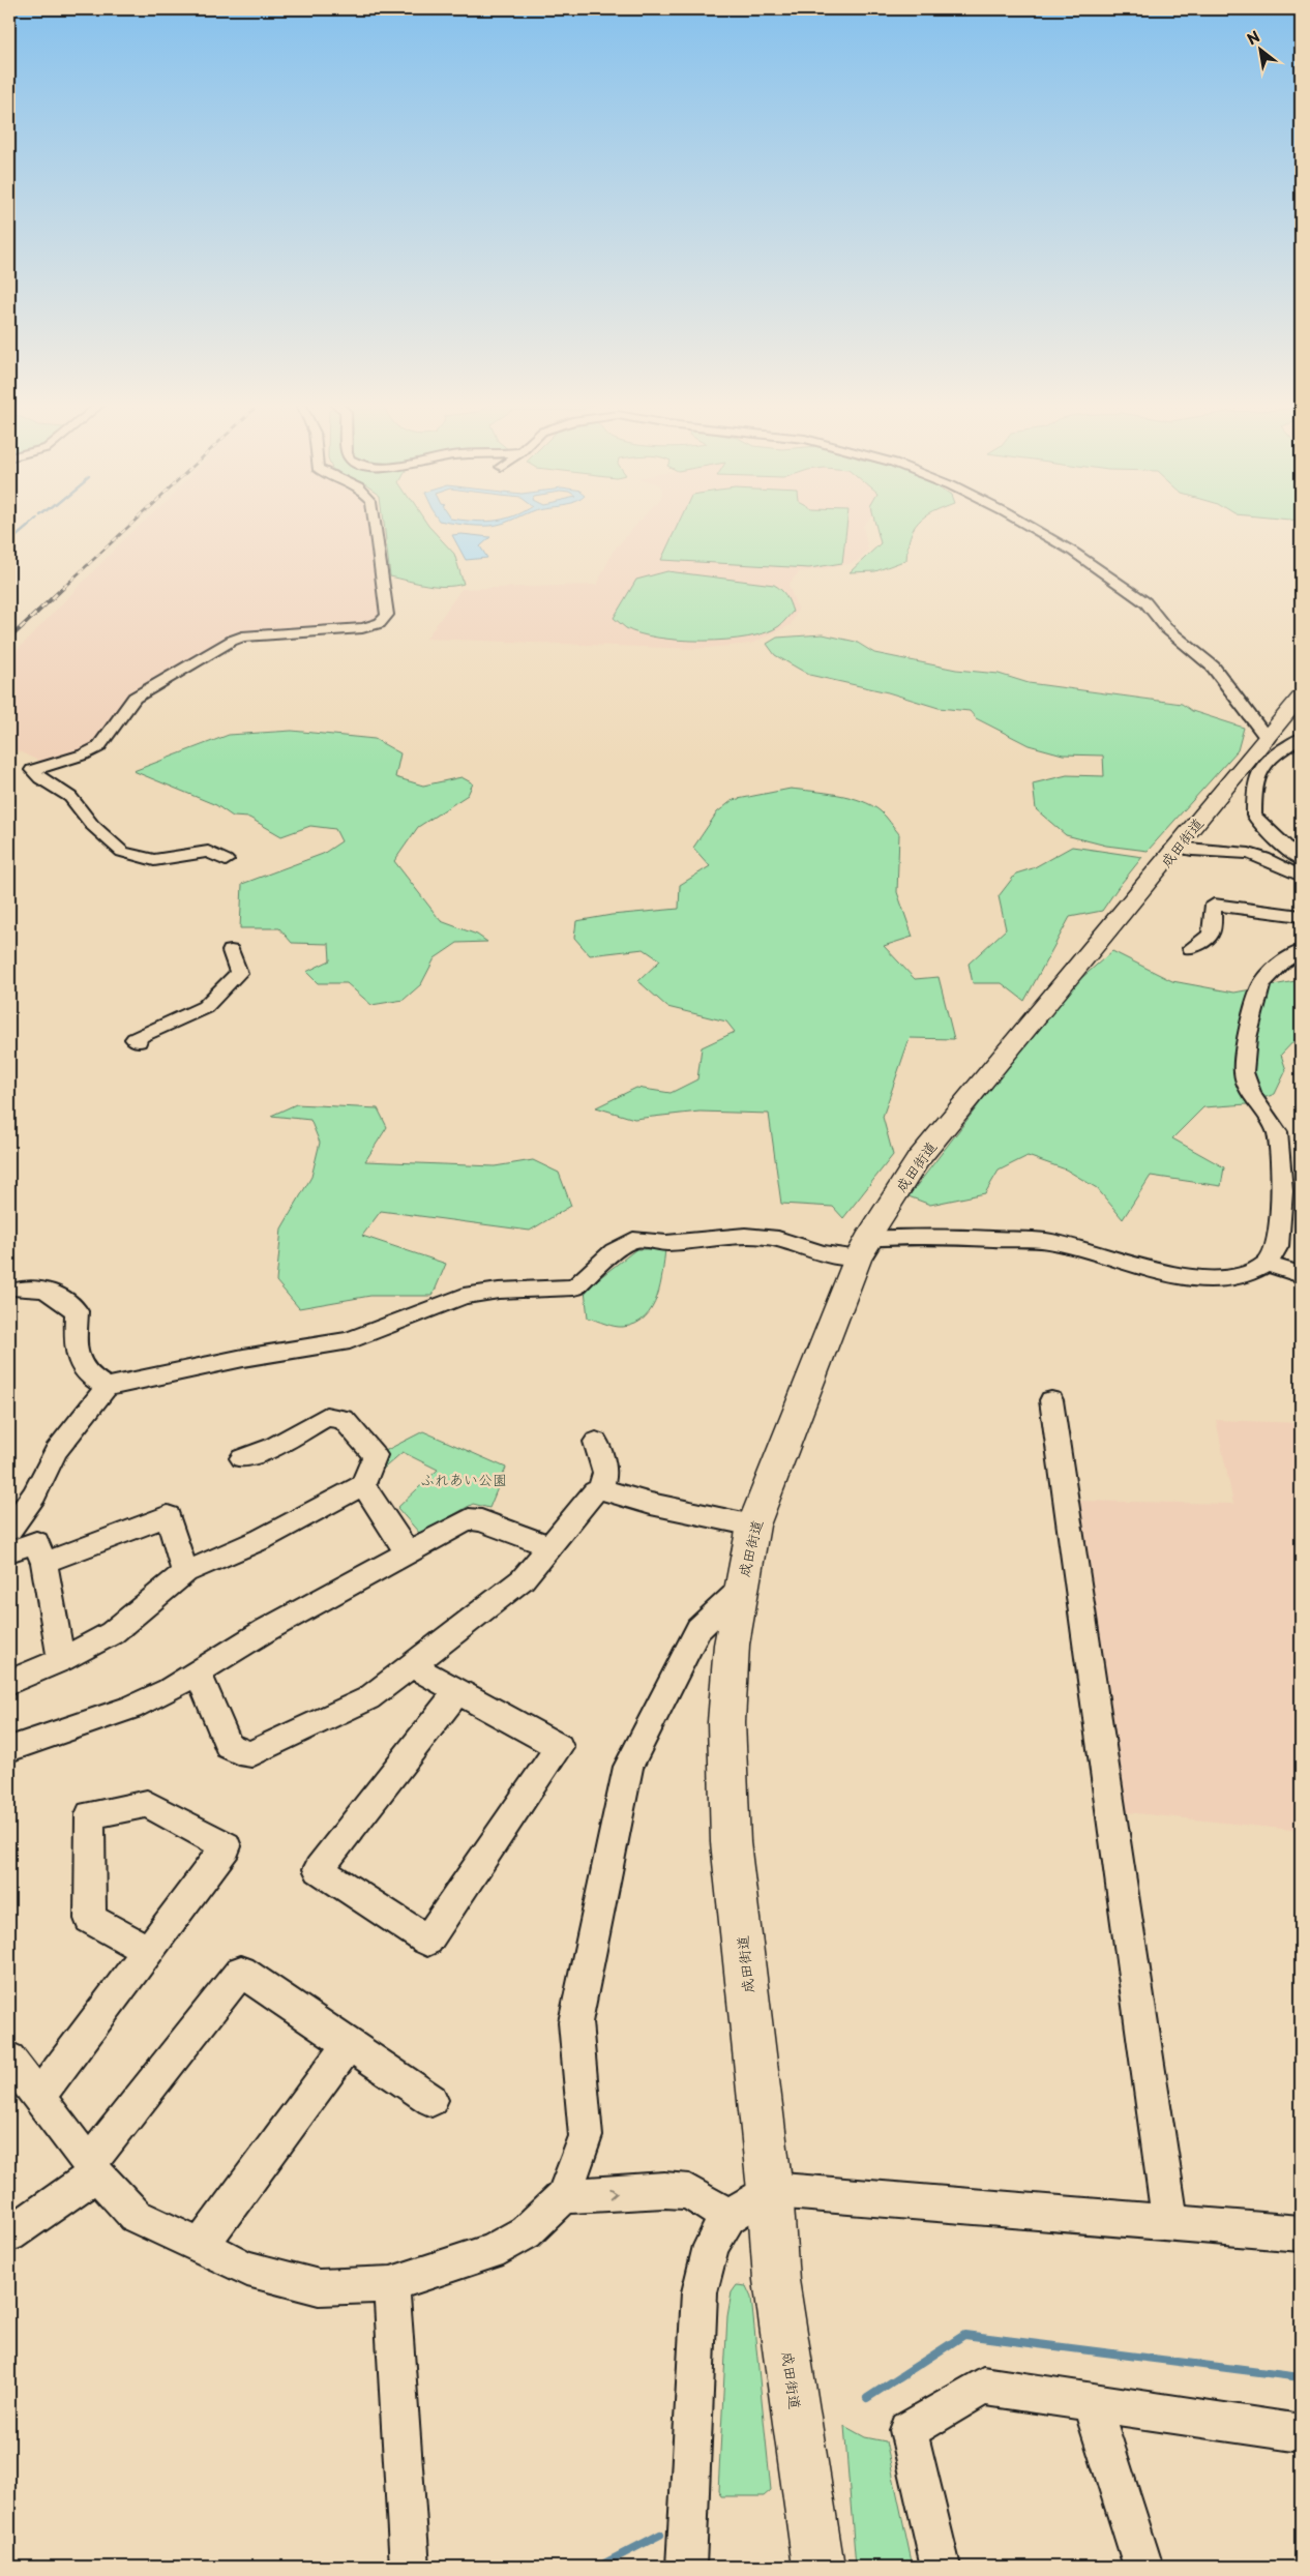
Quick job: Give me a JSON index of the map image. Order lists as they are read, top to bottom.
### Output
{
  "streets": {
    "highway": ["成田街道"]
  },
  "parks": ["ふれあい公園"],
  "north": "top left"
}
